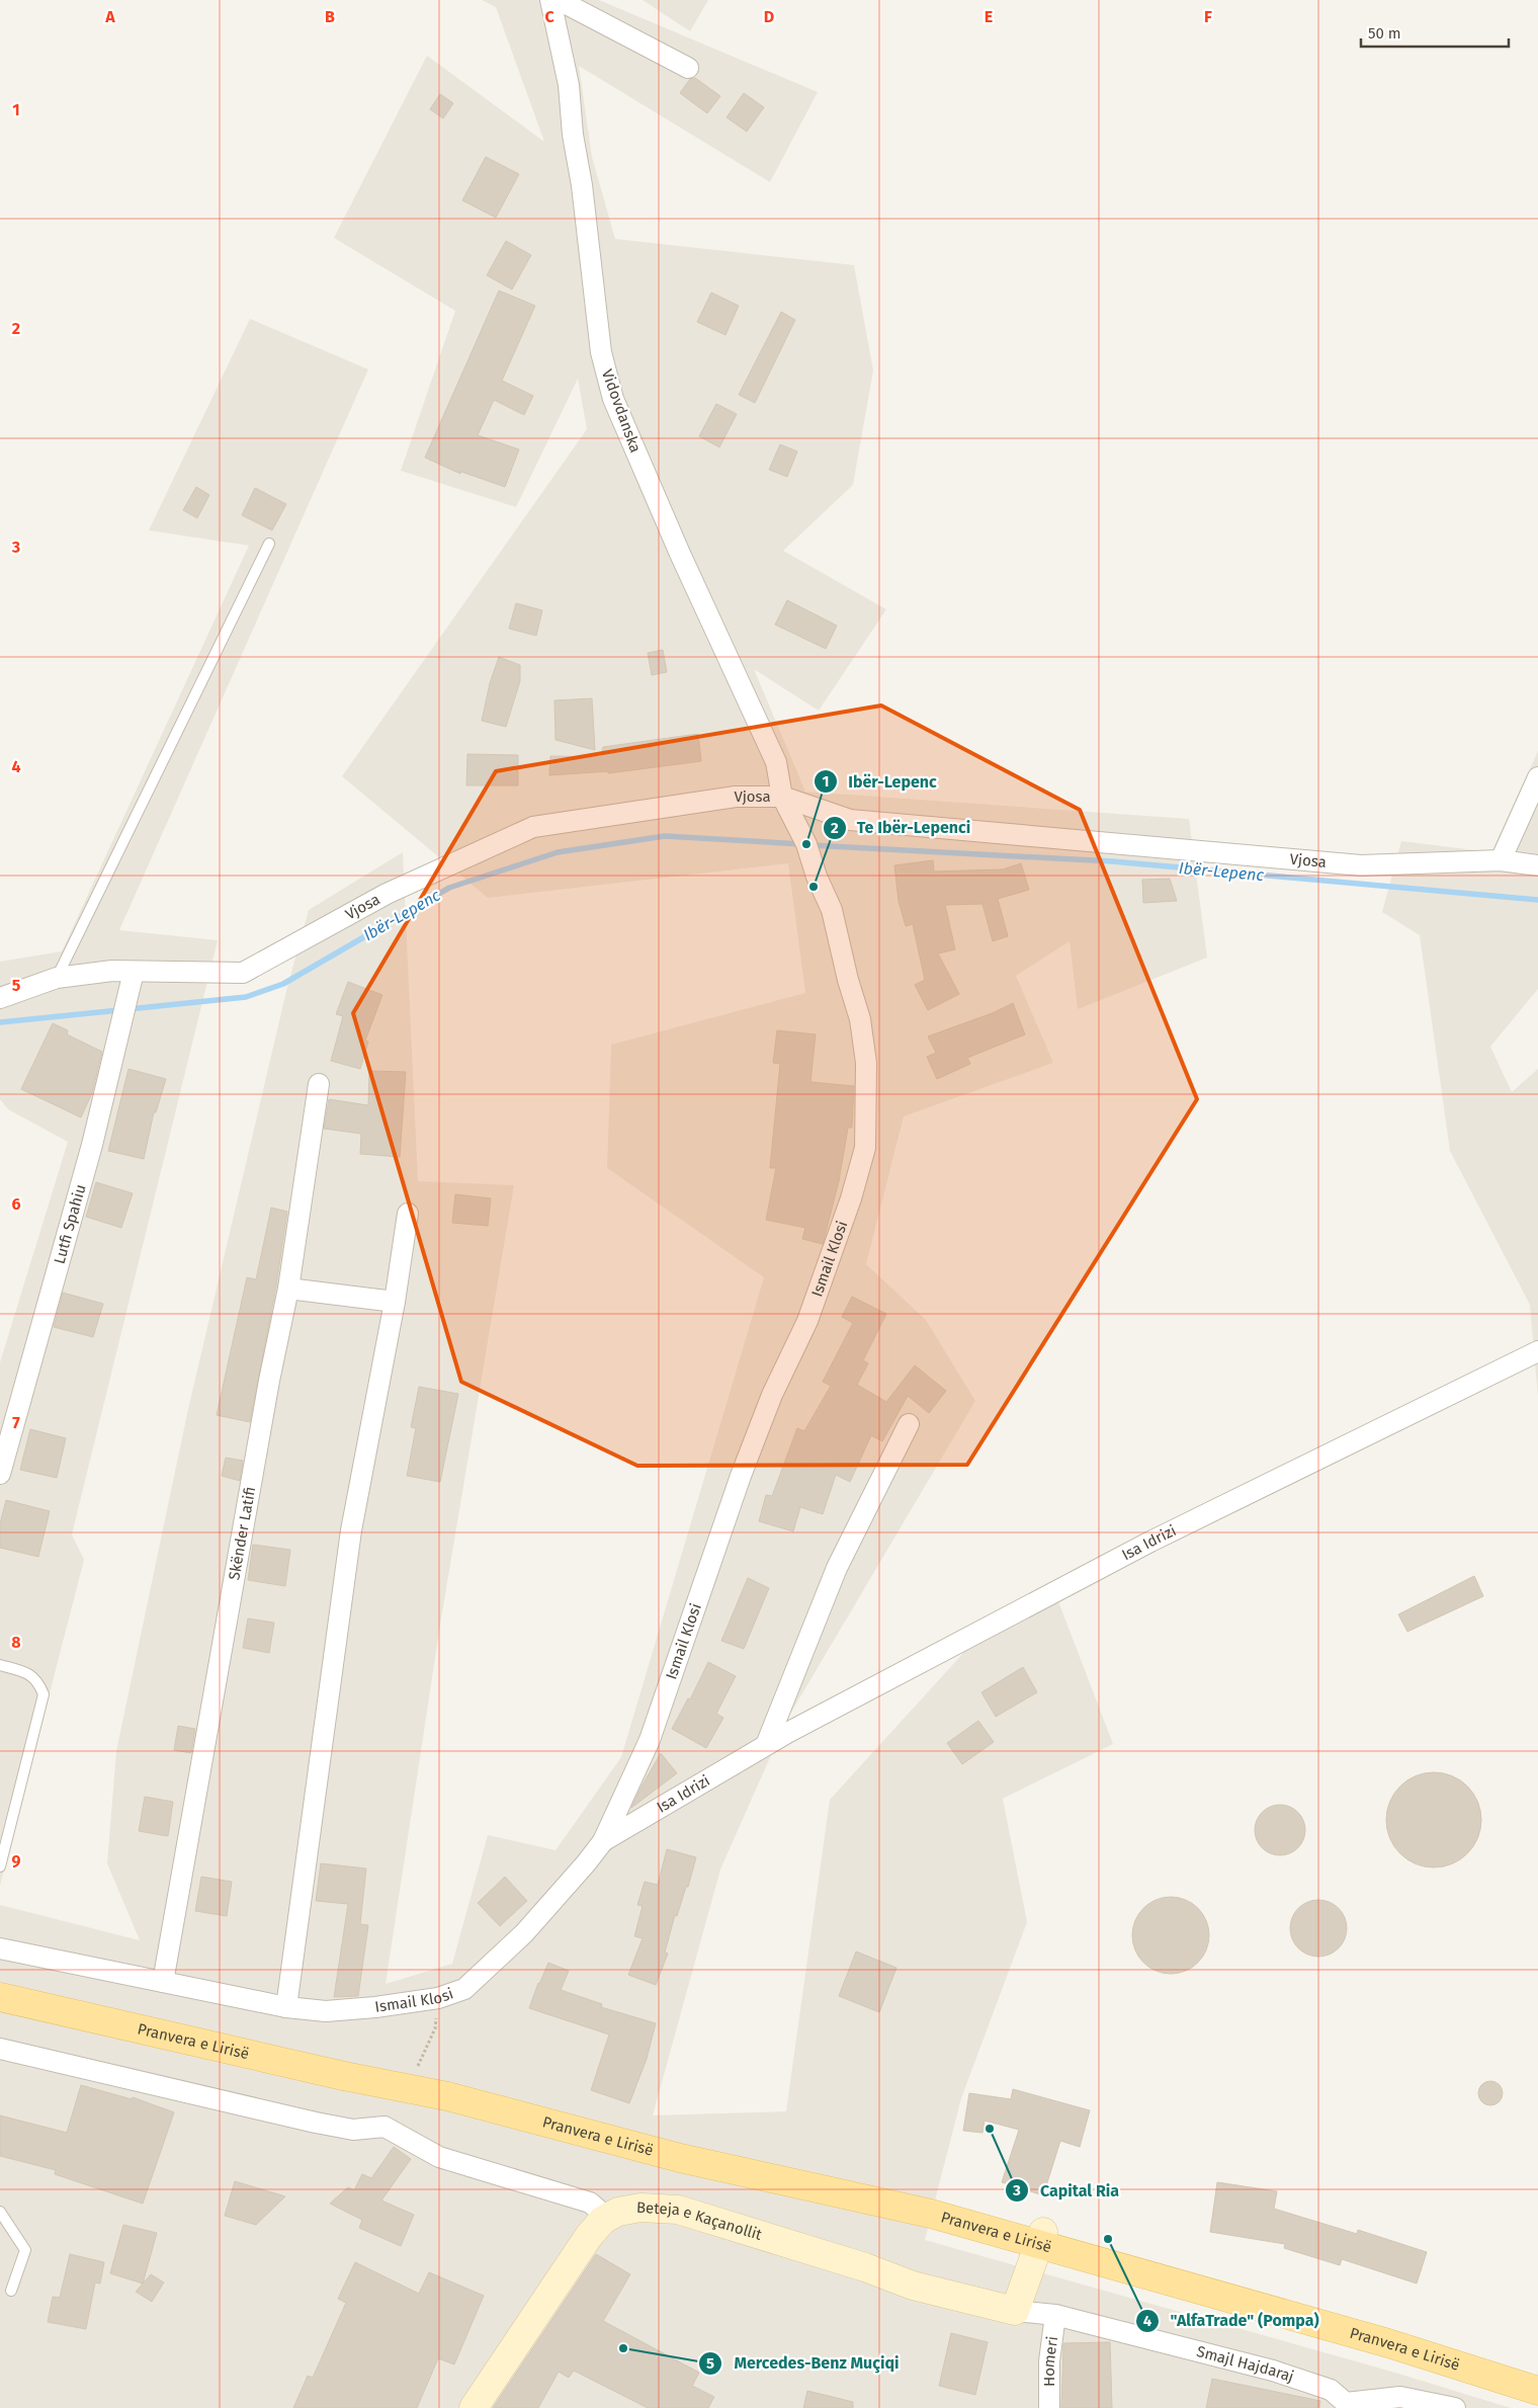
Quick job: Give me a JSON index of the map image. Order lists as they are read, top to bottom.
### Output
{
  "streets": {
    "main road": ["Pranvera e Lirisë"],
    "street": [
      "Vidovdanska",
      "Vjosa",
      "Lutfi Spahiu",
      "Ismail Klosi",
      "Skënder Latifi",
      "Isa Idrizi",
      "Beteja e Kaçanollit",
      "Homeri",
      "Smajl Hajdaraj"
    ]
  },
  "crossings": [
    ["Vidovdanska", "Vjosa"],
    ["Vidovdanska", "Ismail Klosi"],
    ["Vjosa", "Lutfi Spahiu"],
    ["Vjosa", "Ismail Klosi"],
    ["Ismail Klosi", "Skënder Latifi"],
    ["Ismail Klosi", "Isa Idrizi"],
    ["Beteja e Kaçanollit", "Smajl Hajdaraj"],
    ["Homeri", "Smajl Hajdaraj"]
  ],
  "water": ["Ibër-Lepenc"],
  "places": [
    "Ibër-Lepenc",
    "Te Ibër-Lepenci",
    "Capital Ria",
    "\"AlfaTrade\" (Pompa)",
    "Mercedes-Benz Muçiqi"
  ],
  "scale_bar": "50 m",
  "grid": {
    "columns": [
      "A",
      "B",
      "C",
      "D",
      "E",
      "F"
    ],
    "rows": [
      "1",
      "2",
      "3",
      "4",
      "5",
      "6",
      "7",
      "8",
      "9"
    ]
  }
}
